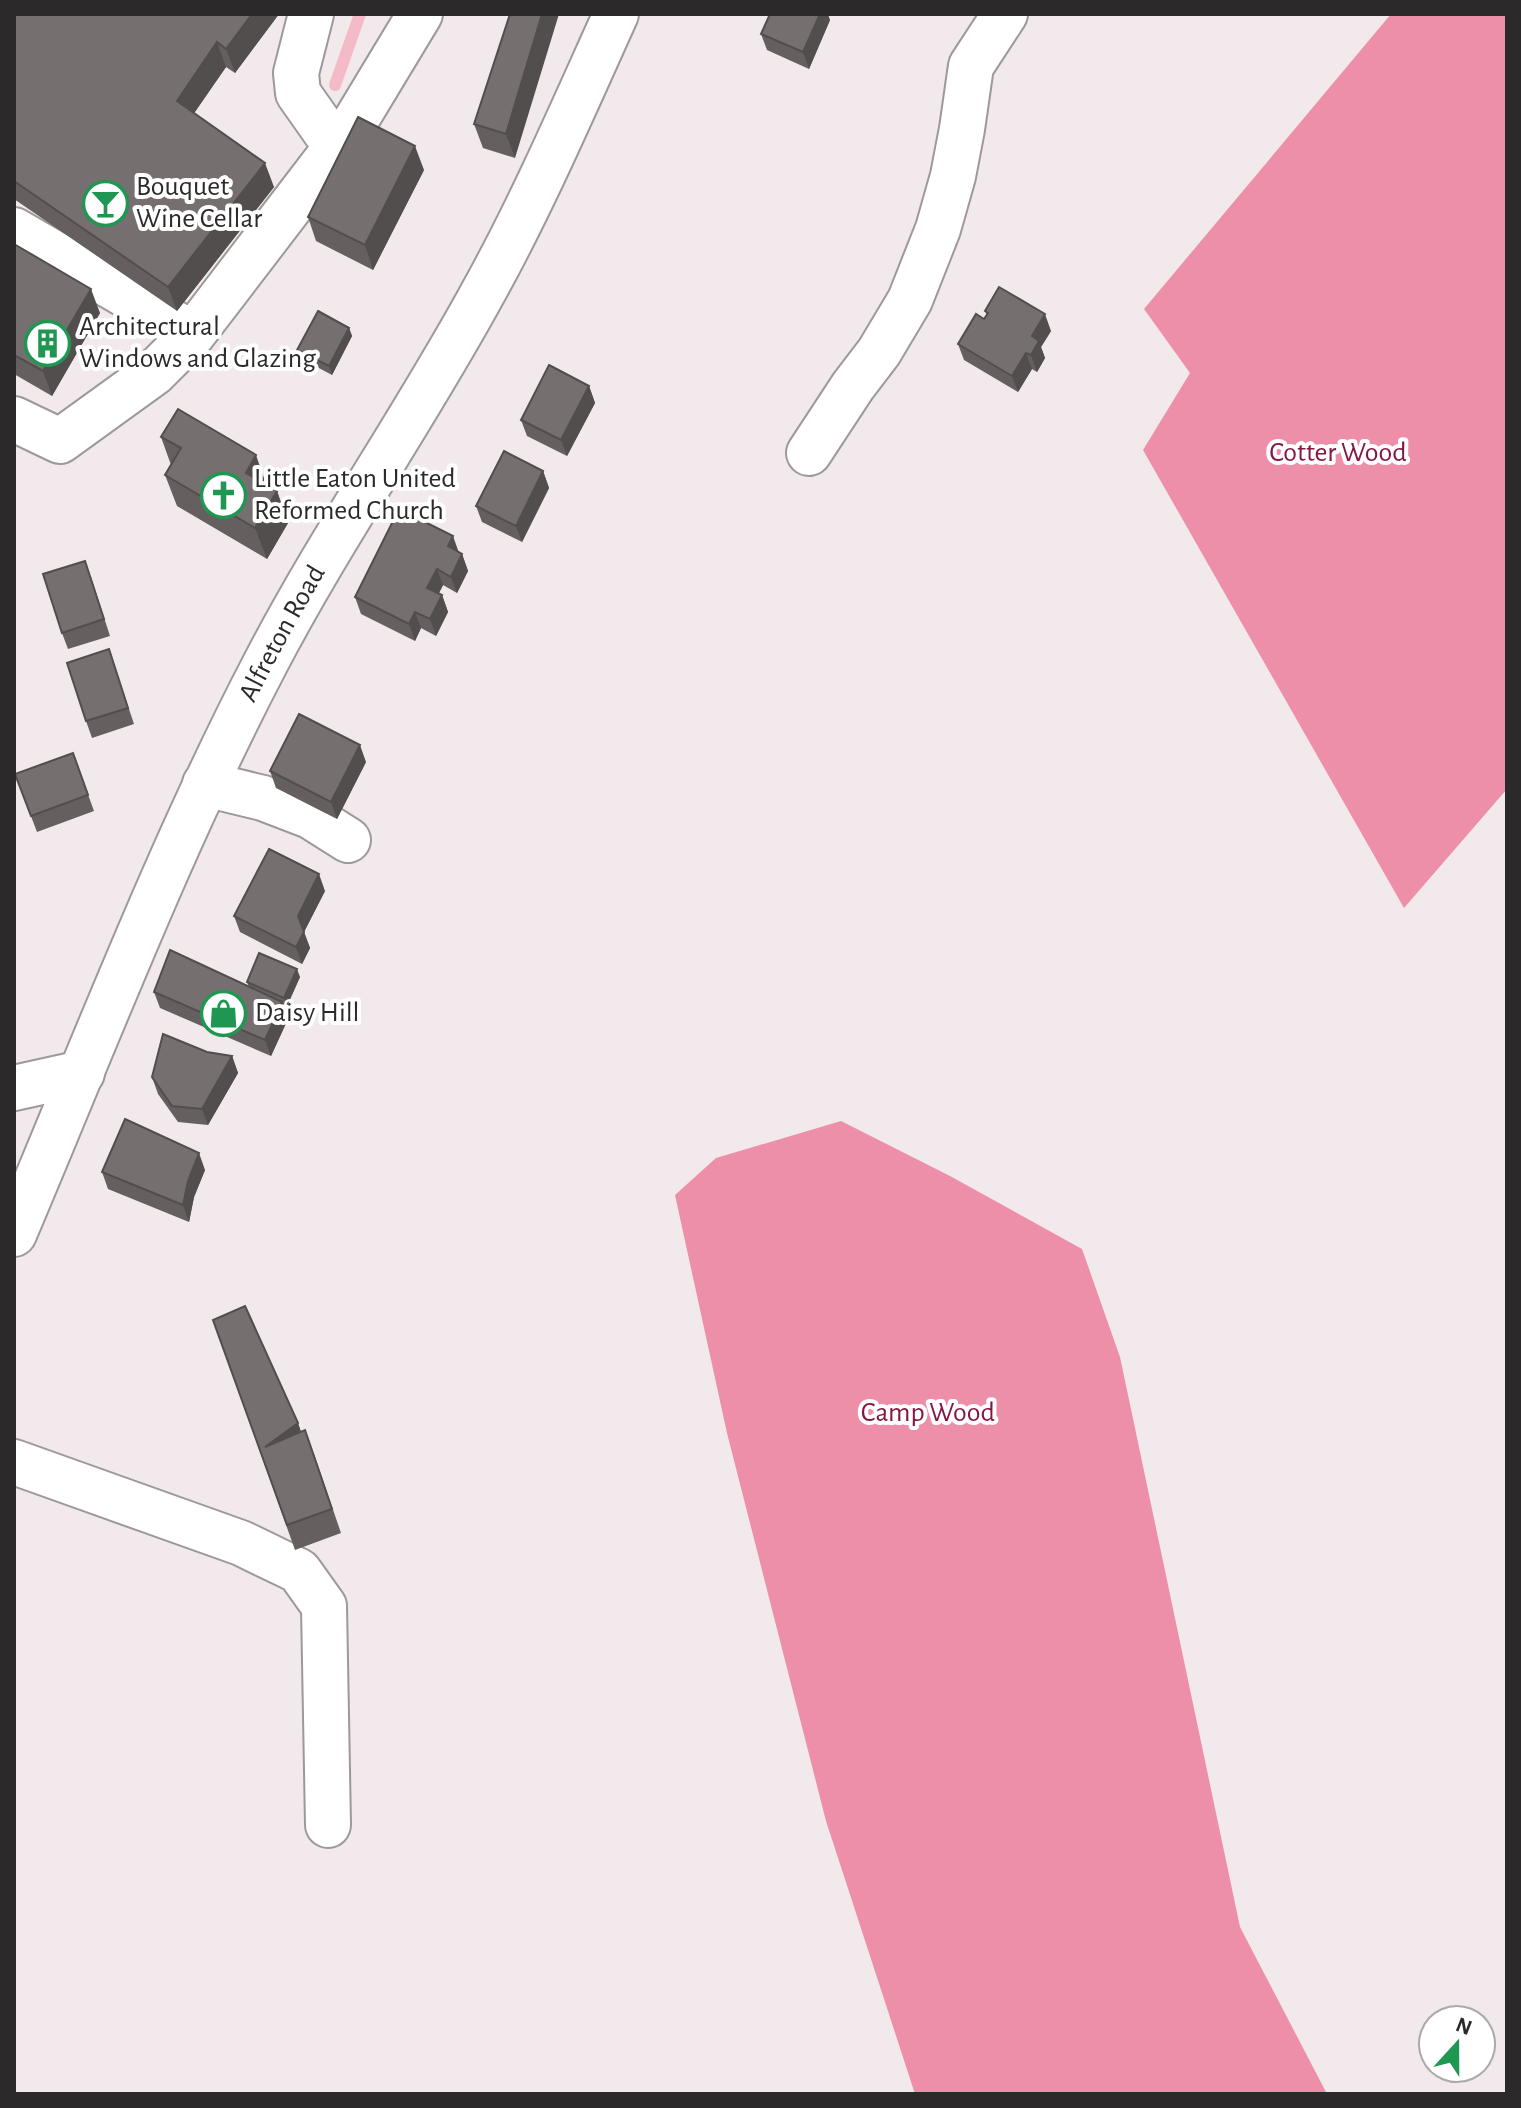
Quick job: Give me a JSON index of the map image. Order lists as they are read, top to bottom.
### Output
{
  "streets": {
    "main road": ["Alfreton Road"]
  },
  "parks": ["Cotter Wood", "Camp Wood"],
  "places": {
    "bar": ["Bouquet Wine Cellar"],
    "building": ["Architectural Windows and Glazing"],
    "church": ["Little Eaton United Reformed Church"],
    "shop": ["Daisy Hill"]
  },
  "north": "top"
}
